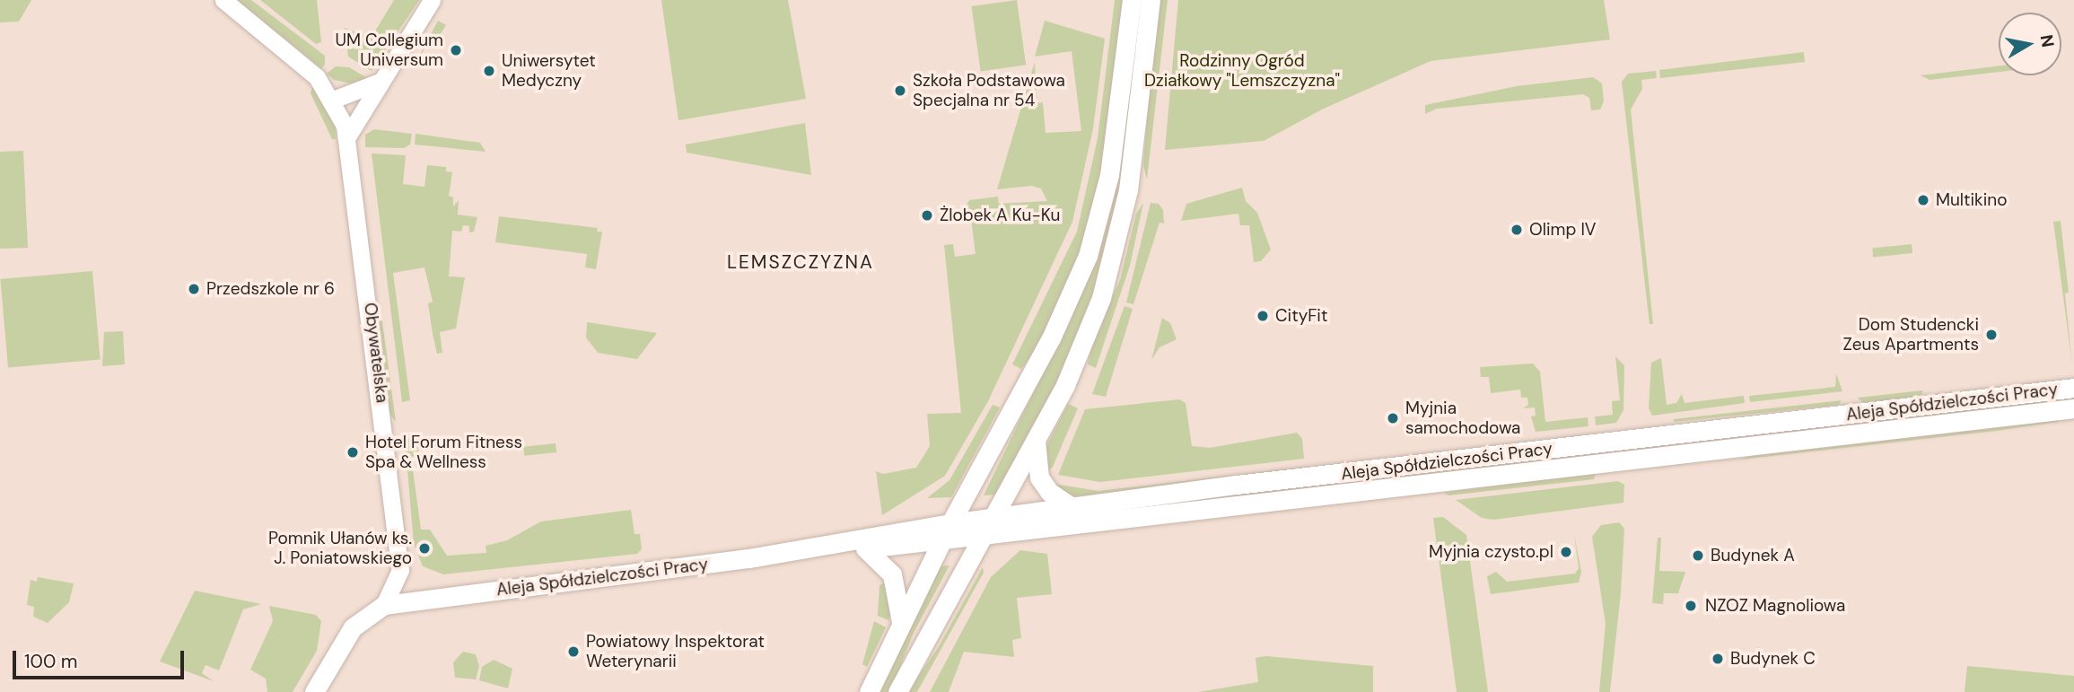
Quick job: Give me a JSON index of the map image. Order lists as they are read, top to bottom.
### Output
{
  "streets": {
    "main road": ["Aleja Spółdzielczości Pracy"],
    "street": ["Obywatelska"]
  },
  "crossings": [
    ["Obywatelska", "Aleja Spółdzielczości Pracy"]
  ],
  "districts": ["LEMSZCZYZNA"],
  "parks": ["Rodzinny Ogród Działkowy \"Lemszczyzna\""],
  "places": [
    "UM Collegium Universum",
    "Uniwersytet Medyczny",
    "Szkoła Podstawowa Specjalna nr 54",
    "Multikino",
    "Żlobek A Ku-Ku",
    "Olimp IV",
    "Przedszkole nr 6",
    "CityFit",
    "Dom Studencki Zeus Apartments",
    "Myjnia samochodowa",
    "Hotel Forum Fitness Spa & Wellness",
    "Pomnik Ułanów ks. J. Poniatowskiego",
    "Myjnia czysto.pl",
    "Budynek A",
    "NZOZ Magnoliowa",
    "Powiatowy Inspektorat Weterynarii",
    "Budynek C"
  ],
  "scale_bar": "100 m",
  "north": "right"
}
